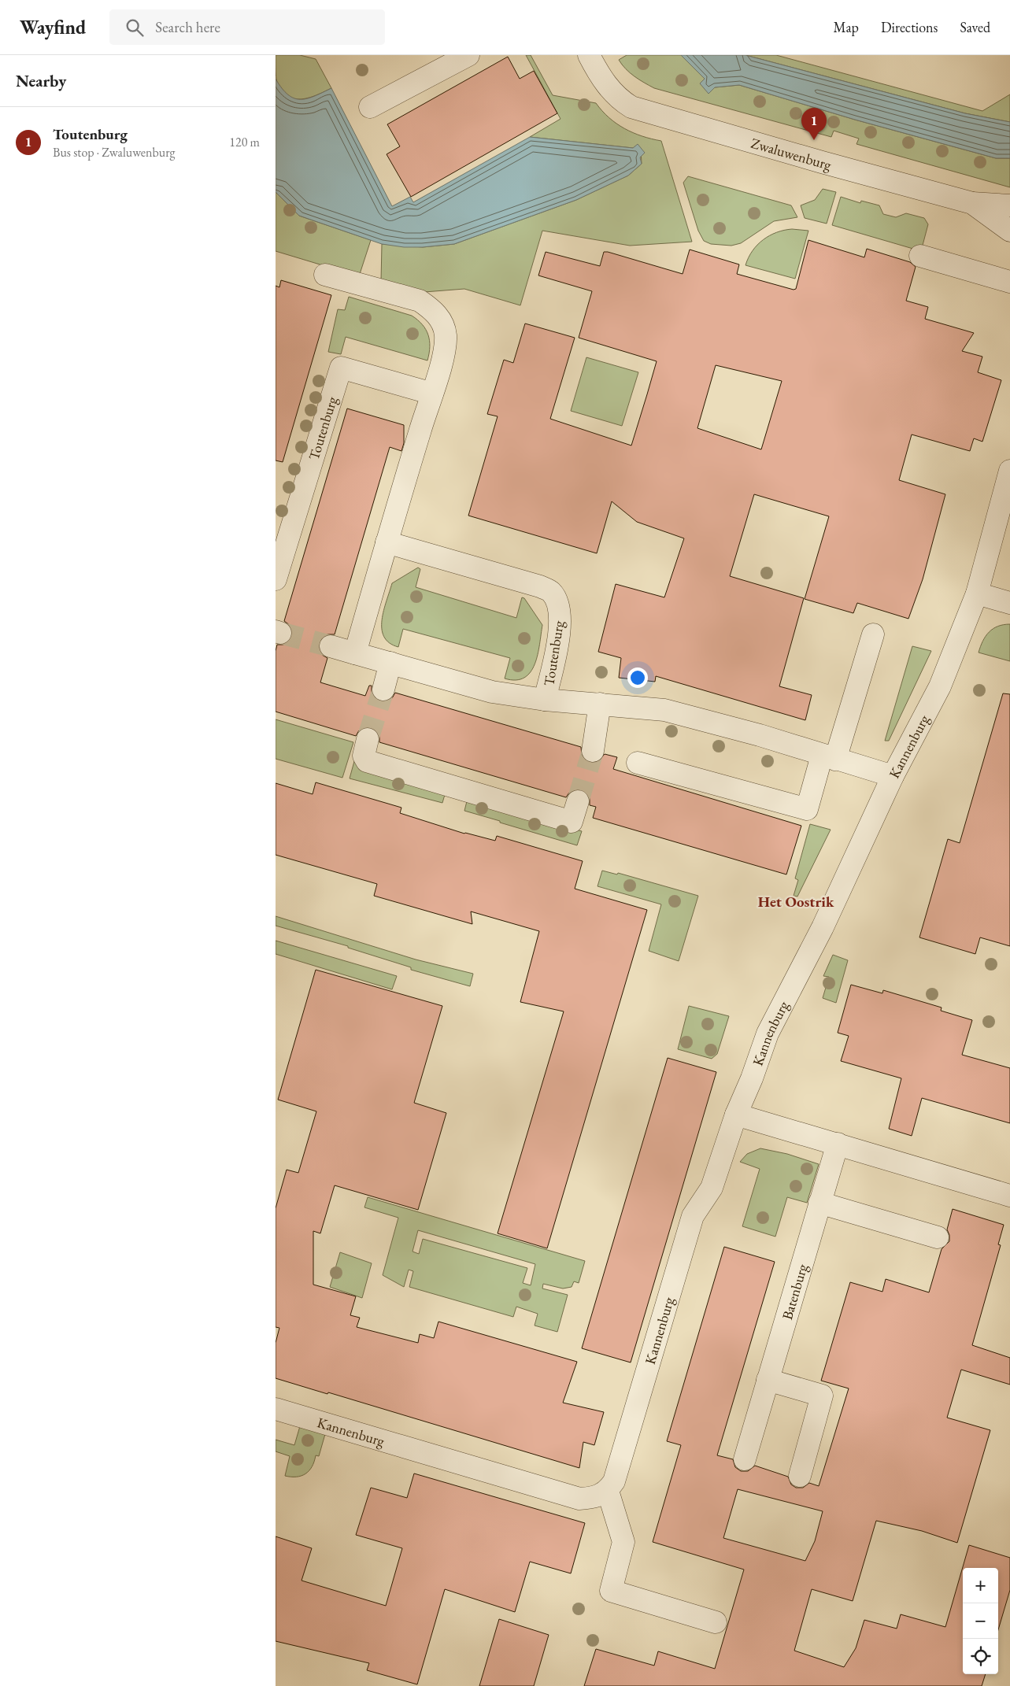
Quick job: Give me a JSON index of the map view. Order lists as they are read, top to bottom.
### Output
{
  "streets": {
    "street": [
      "Zwaluwenburg",
      "Toutenburg",
      "Kannenburg",
      "Batenburg"
    ]
  },
  "crossings": [
    ["Toutenburg", "Kannenburg"]
  ],
  "districts": ["Het Oostrik"],
  "page": {
    "header": "Wayfind",
    "search": "Search here",
    "nav": ["Map", "Directions", "Saved"],
    "heading": "Nearby",
    "list": [
      {
        "mark": "1",
        "name": "Toutenburg",
        "note": "Bus stop · Zwaluwenburg",
        "value": "120 m"
      }
    ],
    "pins": "1",
    "map_buttons": ["+", "−"]
  }
}
